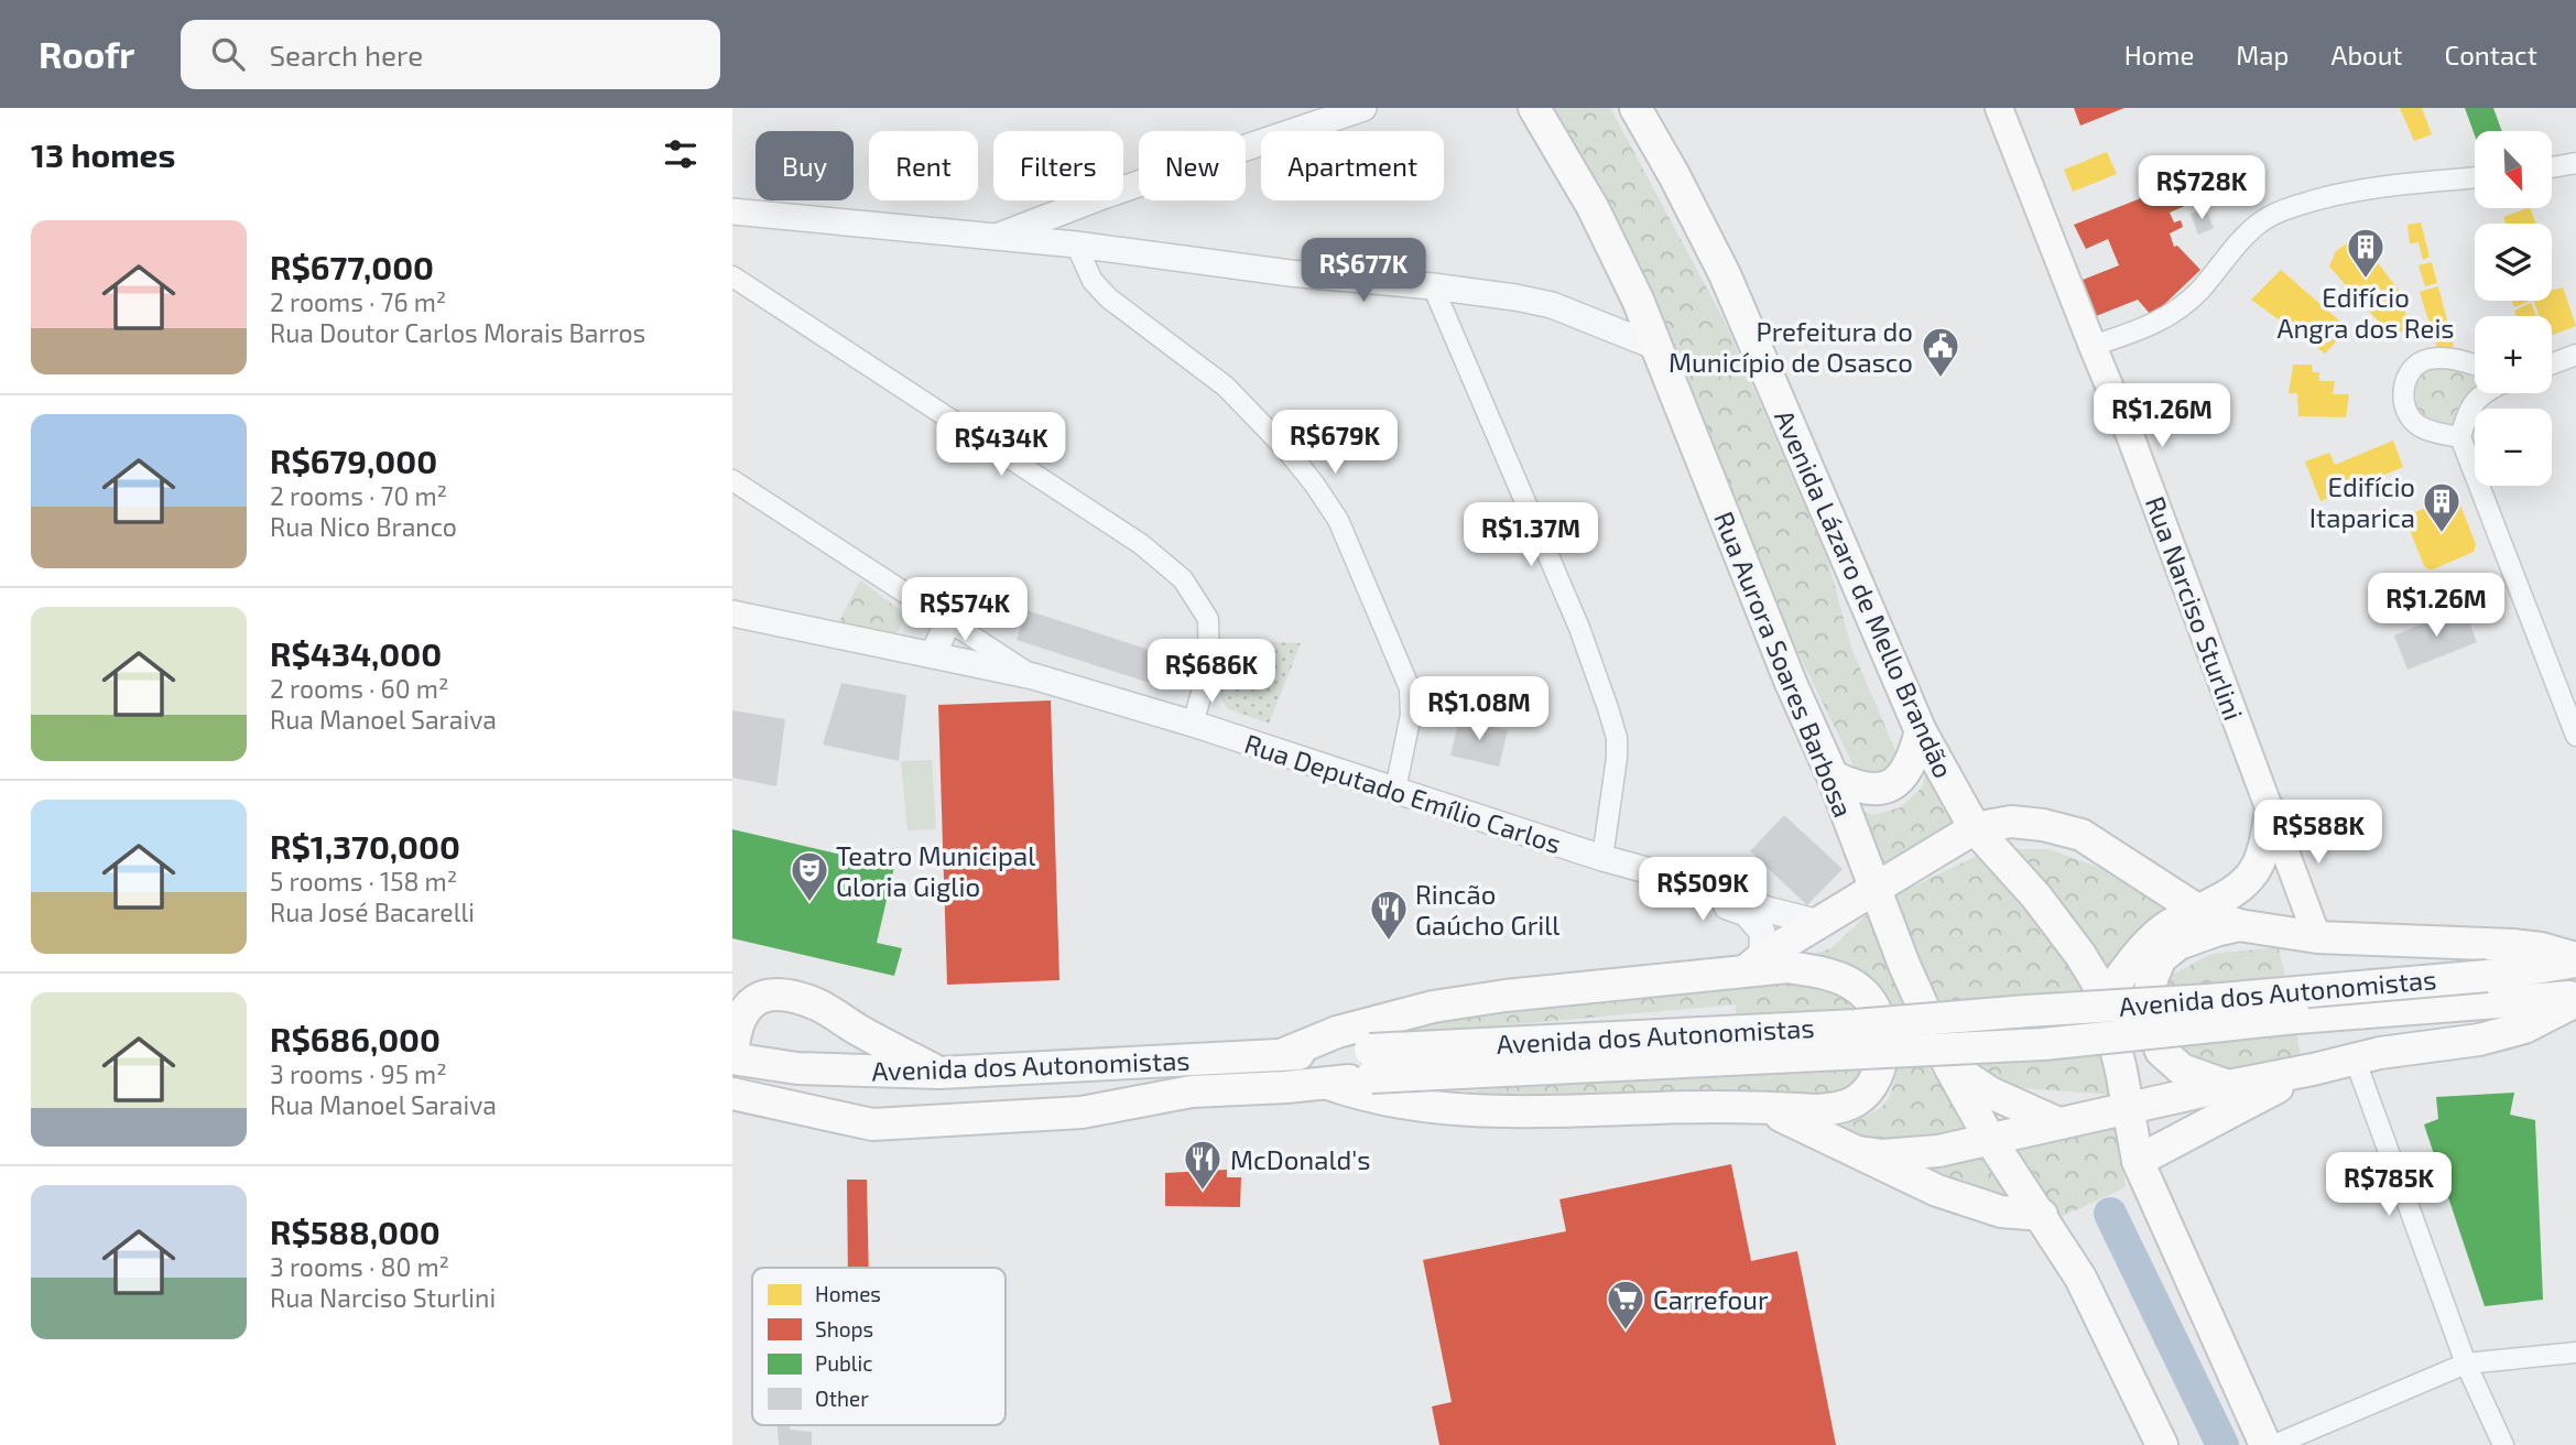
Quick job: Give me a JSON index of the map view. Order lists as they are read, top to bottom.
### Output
{
  "streets": {
    "main road": [
      "Avenida Lázaro de Mello Brandão",
      "Rua Narciso Sturlini",
      "Rua Aurora Soares Barbosa",
      "Avenida dos Autonomistas"
    ],
    "street": ["Rua Deputado Emílio Carlos"]
  },
  "places": {
    "building": ["Edifício Angra dos Reis", "Edifício Itaparica"],
    "public building": ["Prefeitura do Município de Osasco"],
    "theatre": ["Teatro Municipal Gloria Giglio"],
    "restaurant": ["Rincão Gaúcho Grill", "McDonald's"],
    "supermarket": ["Carrefour"]
  },
  "legend": [
    "Homes",
    "Shops",
    "Public",
    "Other"
  ],
  "north": "bottom right",
  "page": {
    "header": "Roofr",
    "search": "Search here",
    "nav": [
      "Home",
      "Map",
      "About",
      "Contact"
    ],
    "heading": "13 homes",
    "map_buttons": ["+", "−"],
    "chip": [
      "Buy",
      "Rent",
      "Filters",
      "New",
      "Apartment"
    ],
    "price": [
      "R$728K",
      "R$677K",
      "R$1.26M",
      "R$679K",
      "R$434K",
      "R$1.37M",
      "R$1.26M",
      "R$574K",
      "R$686K",
      "R$1.08M",
      "R$588K",
      "R$509K",
      "R$785K"
    ],
    "list": [
      {
        "name": "R$677,000",
        "note": "2 rooms · 76 m² · Rua Doutor Carlos Morais Barros"
      },
      {
        "name": "R$679,000",
        "note": "2 rooms · 70 m² · Rua Nico Branco"
      },
      {
        "name": "R$434,000",
        "note": "2 rooms · 60 m² · Rua Manoel Saraiva"
      },
      {
        "name": "R$1,370,000",
        "note": "5 rooms · 158 m² · Rua José Bacarelli"
      },
      {
        "name": "R$686,000",
        "note": "3 rooms · 95 m² · Rua Manoel Saraiva"
      },
      {
        "name": "R$588,000",
        "note": "3 rooms · 80 m² · Rua Narciso Sturlini"
      }
    ]
  }
}
